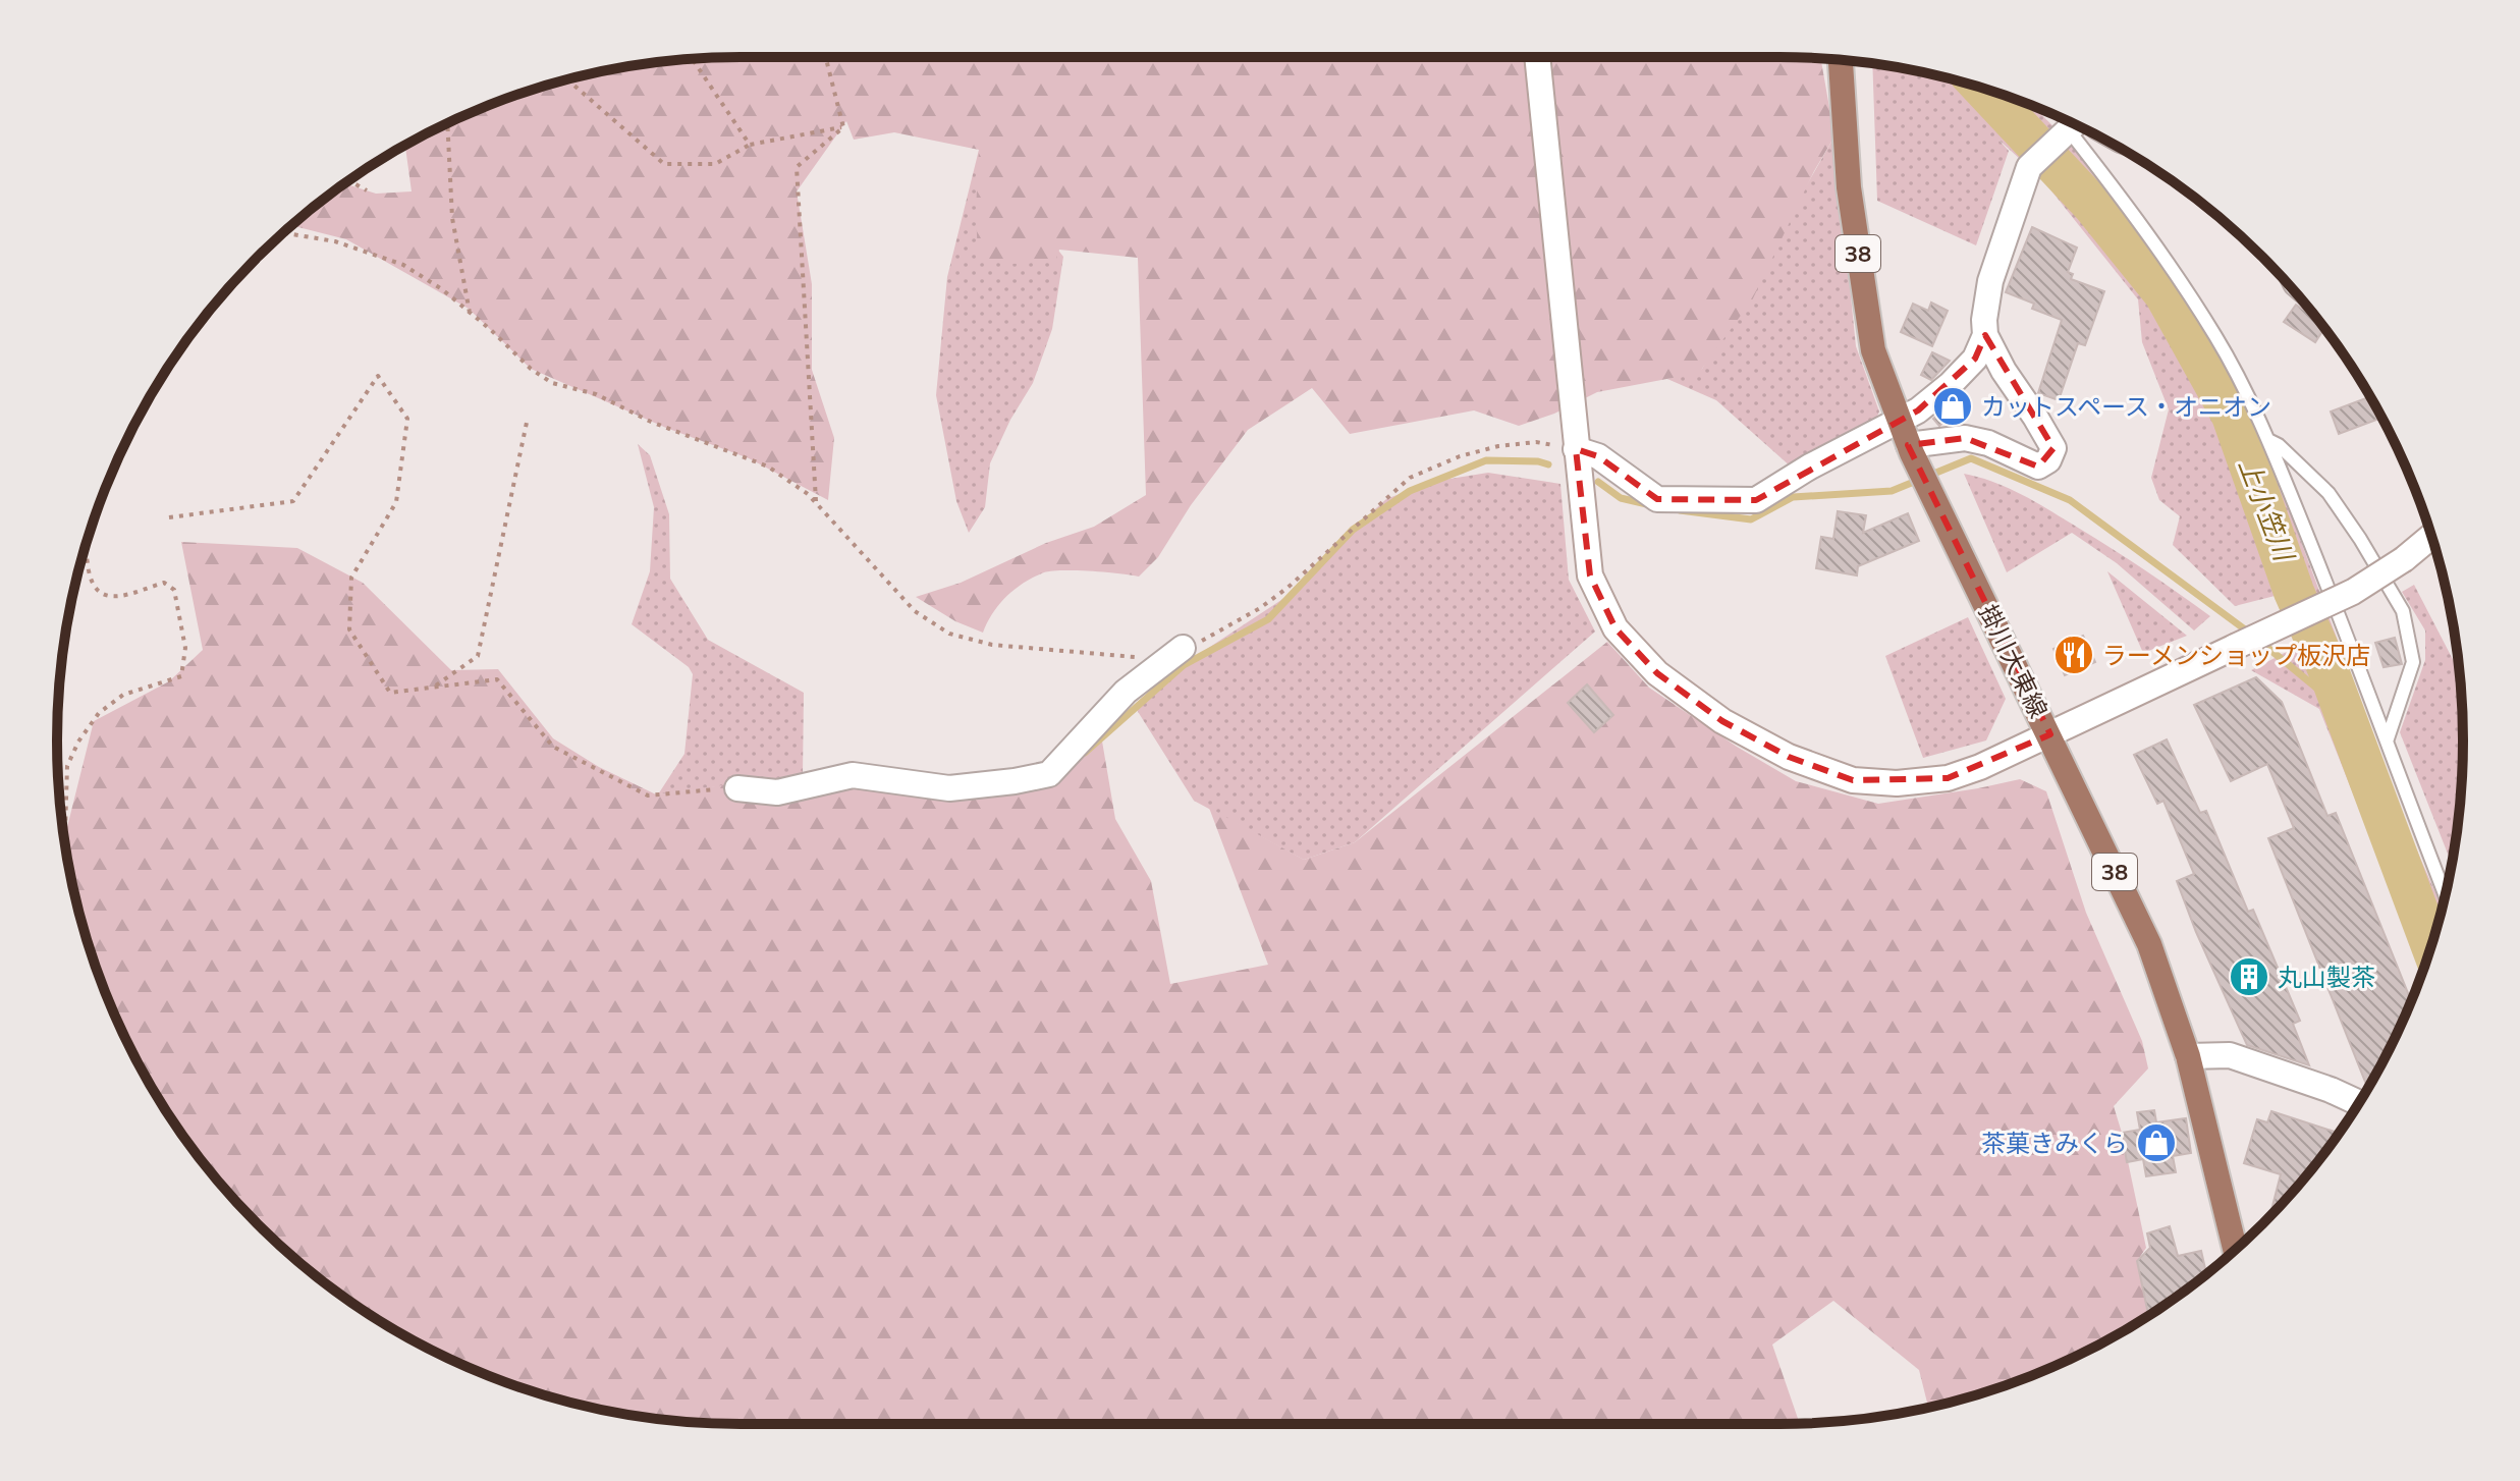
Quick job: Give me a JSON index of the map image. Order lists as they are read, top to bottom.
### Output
{
  "streets": {
    "main road": ["38", "掛川大東線"]
  },
  "water": ["上小笠川"],
  "places": {
    "shop": ["カットスペース・オニオン", "茶菓きみくら"],
    "restaurant": ["ラーメンショップ板沢店"],
    "building": ["丸山製茶"]
  }
}
